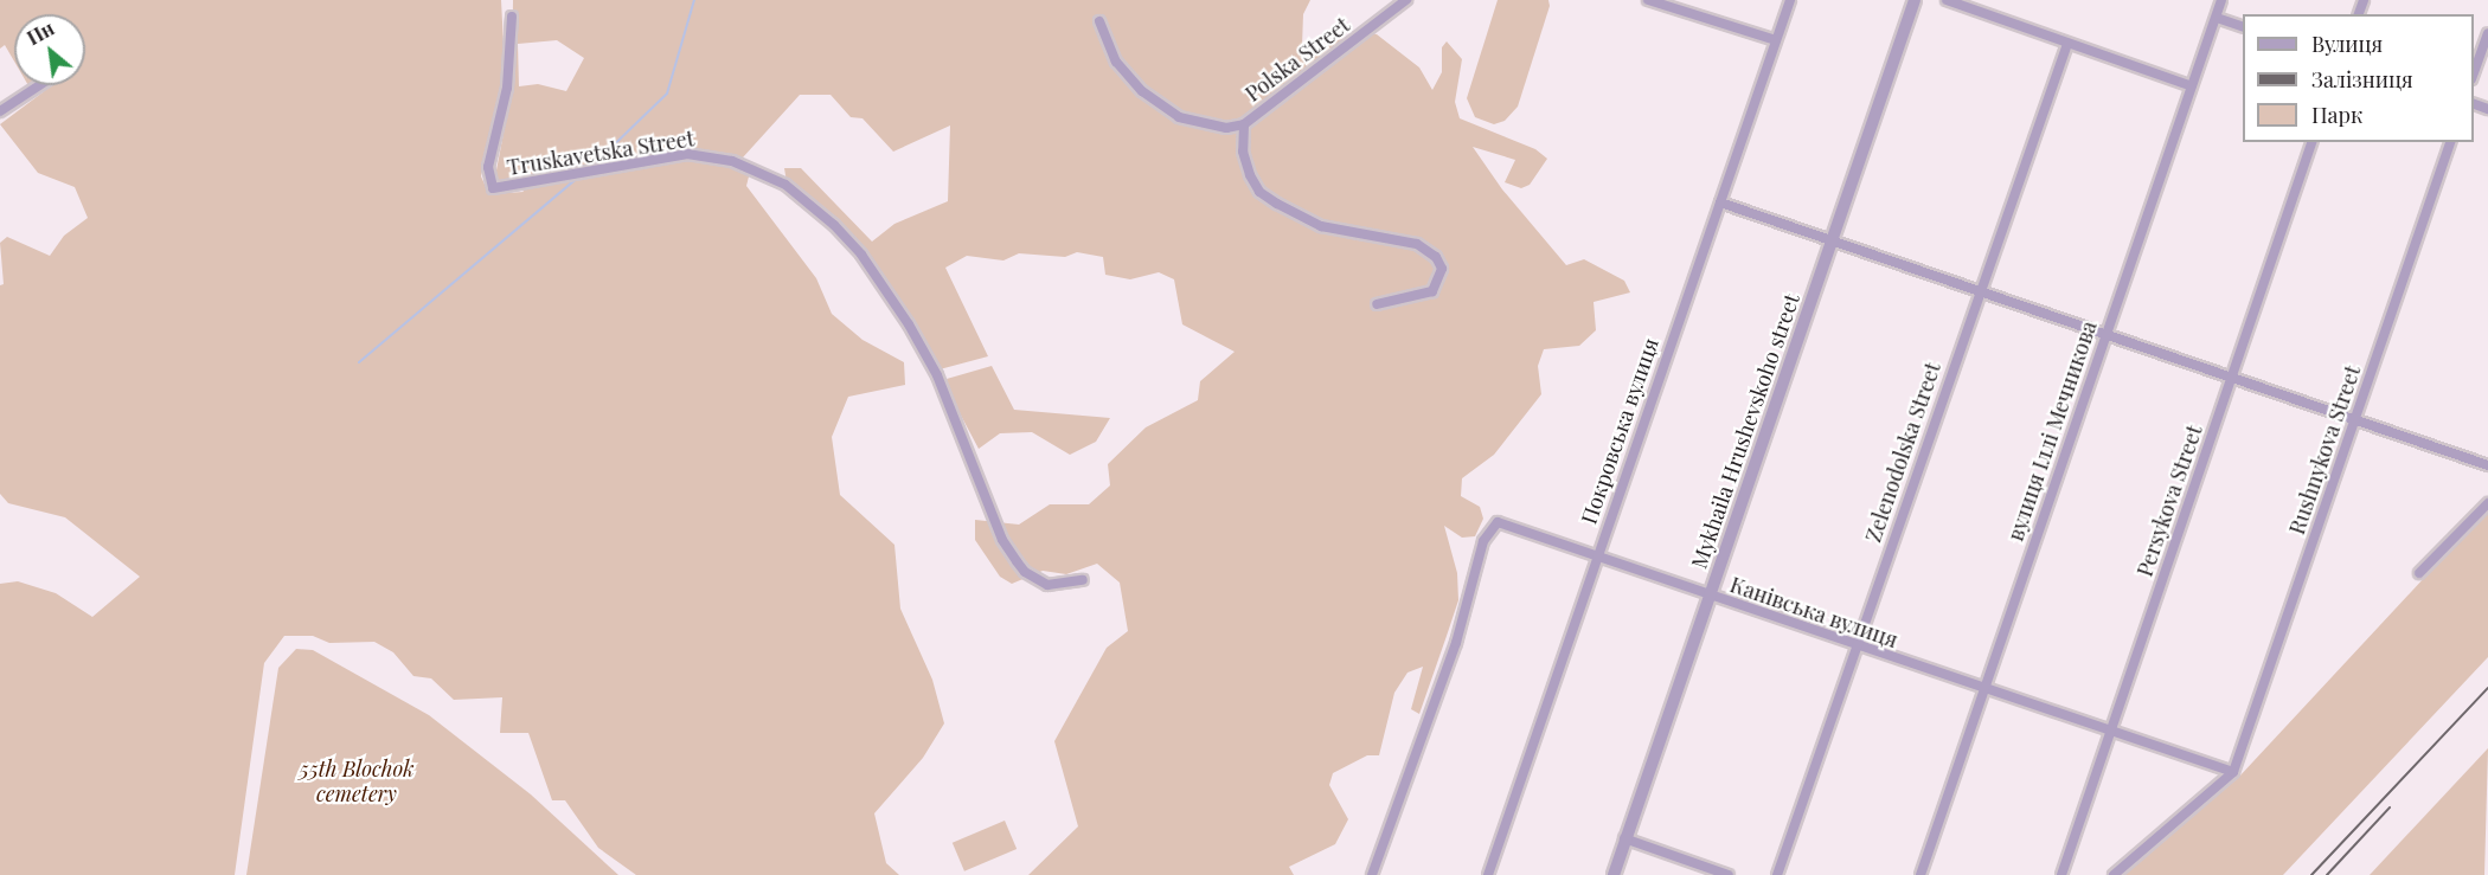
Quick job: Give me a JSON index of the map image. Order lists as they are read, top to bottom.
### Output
{
  "streets": {
    "street": [
      "Polska Street",
      "Truskavetska Street",
      "Покровська вулиця",
      "Mykhaila Hrushevskoho street",
      "вулиця Іллі Мечникова",
      "Rushnykova Street",
      "Zelenodolska Street",
      "Persykova Street",
      "Канівська вулиця"
    ]
  },
  "crossings": [
    ["Покровська вулиця", "Канівська вулиця"],
    ["Mykhaila Hrushevskoho street", "Канівська вулиця"],
    ["вулиця Іллі Мечникова", "Канівська вулиця"],
    ["Rushnykova Street", "Канівська вулиця"],
    ["Zelenodolska Street", "Канівська вулиця"],
    ["Persykova Street", "Канівська вулиця"]
  ],
  "parks": ["55th Blochok cemetery"],
  "legend": ["Вулиця", "Залізниця", "Парк"],
  "north": "top left"
}
